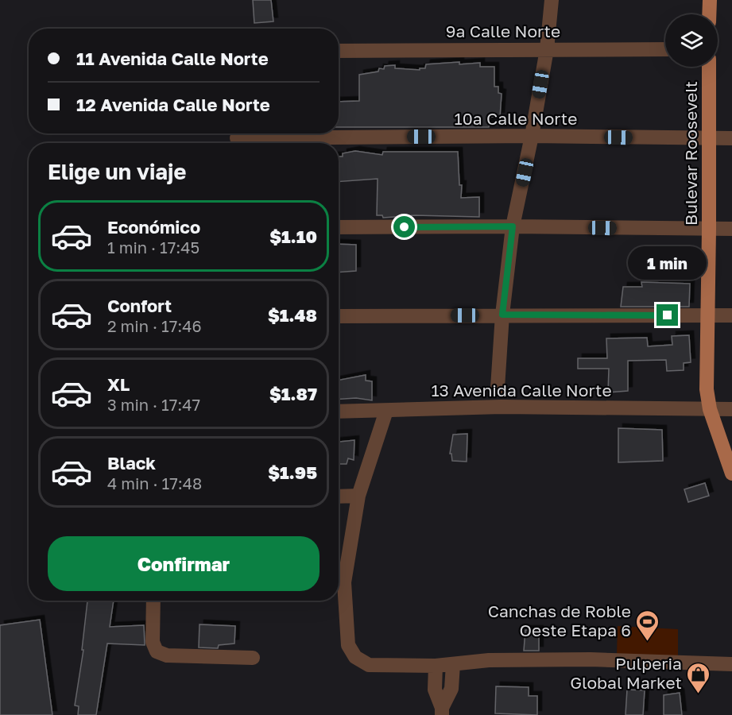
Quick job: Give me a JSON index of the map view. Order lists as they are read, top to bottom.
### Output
{
  "streets": {
    "main road": ["Bulevar Roosevelt"],
    "street": ["9a Calle Norte", "10a Calle Norte", "13 Avenida Calle Norte"]
  },
  "crossings": [
    ["10a Calle Norte", "Bulevar Roosevelt"],
    ["Bulevar Roosevelt", "13 Avenida Calle Norte"]
  ],
  "places": {
    "sports": ["Canchas de Roble Oeste Etapa 6"],
    "shop": ["Pulperia Global Market"]
  },
  "page": {
    "banner": ["11 Avenida Calle Norte", "12 Avenida Calle Norte"],
    "heading": "Elige un viaje",
    "list": [
      {
        "name": "Económico",
        "note": "1 min · 17:45",
        "value": "$1.10"
      },
      {
        "name": "Confort",
        "note": "2 min · 17:46",
        "value": "$1.48"
      },
      {
        "name": "XL",
        "note": "3 min · 17:47",
        "value": "$1.87"
      },
      {
        "name": "Black",
        "note": "4 min · 17:48",
        "value": "$1.95"
      }
    ],
    "bubble": "1 min",
    "buttons": "Confirmar"
  }
}
